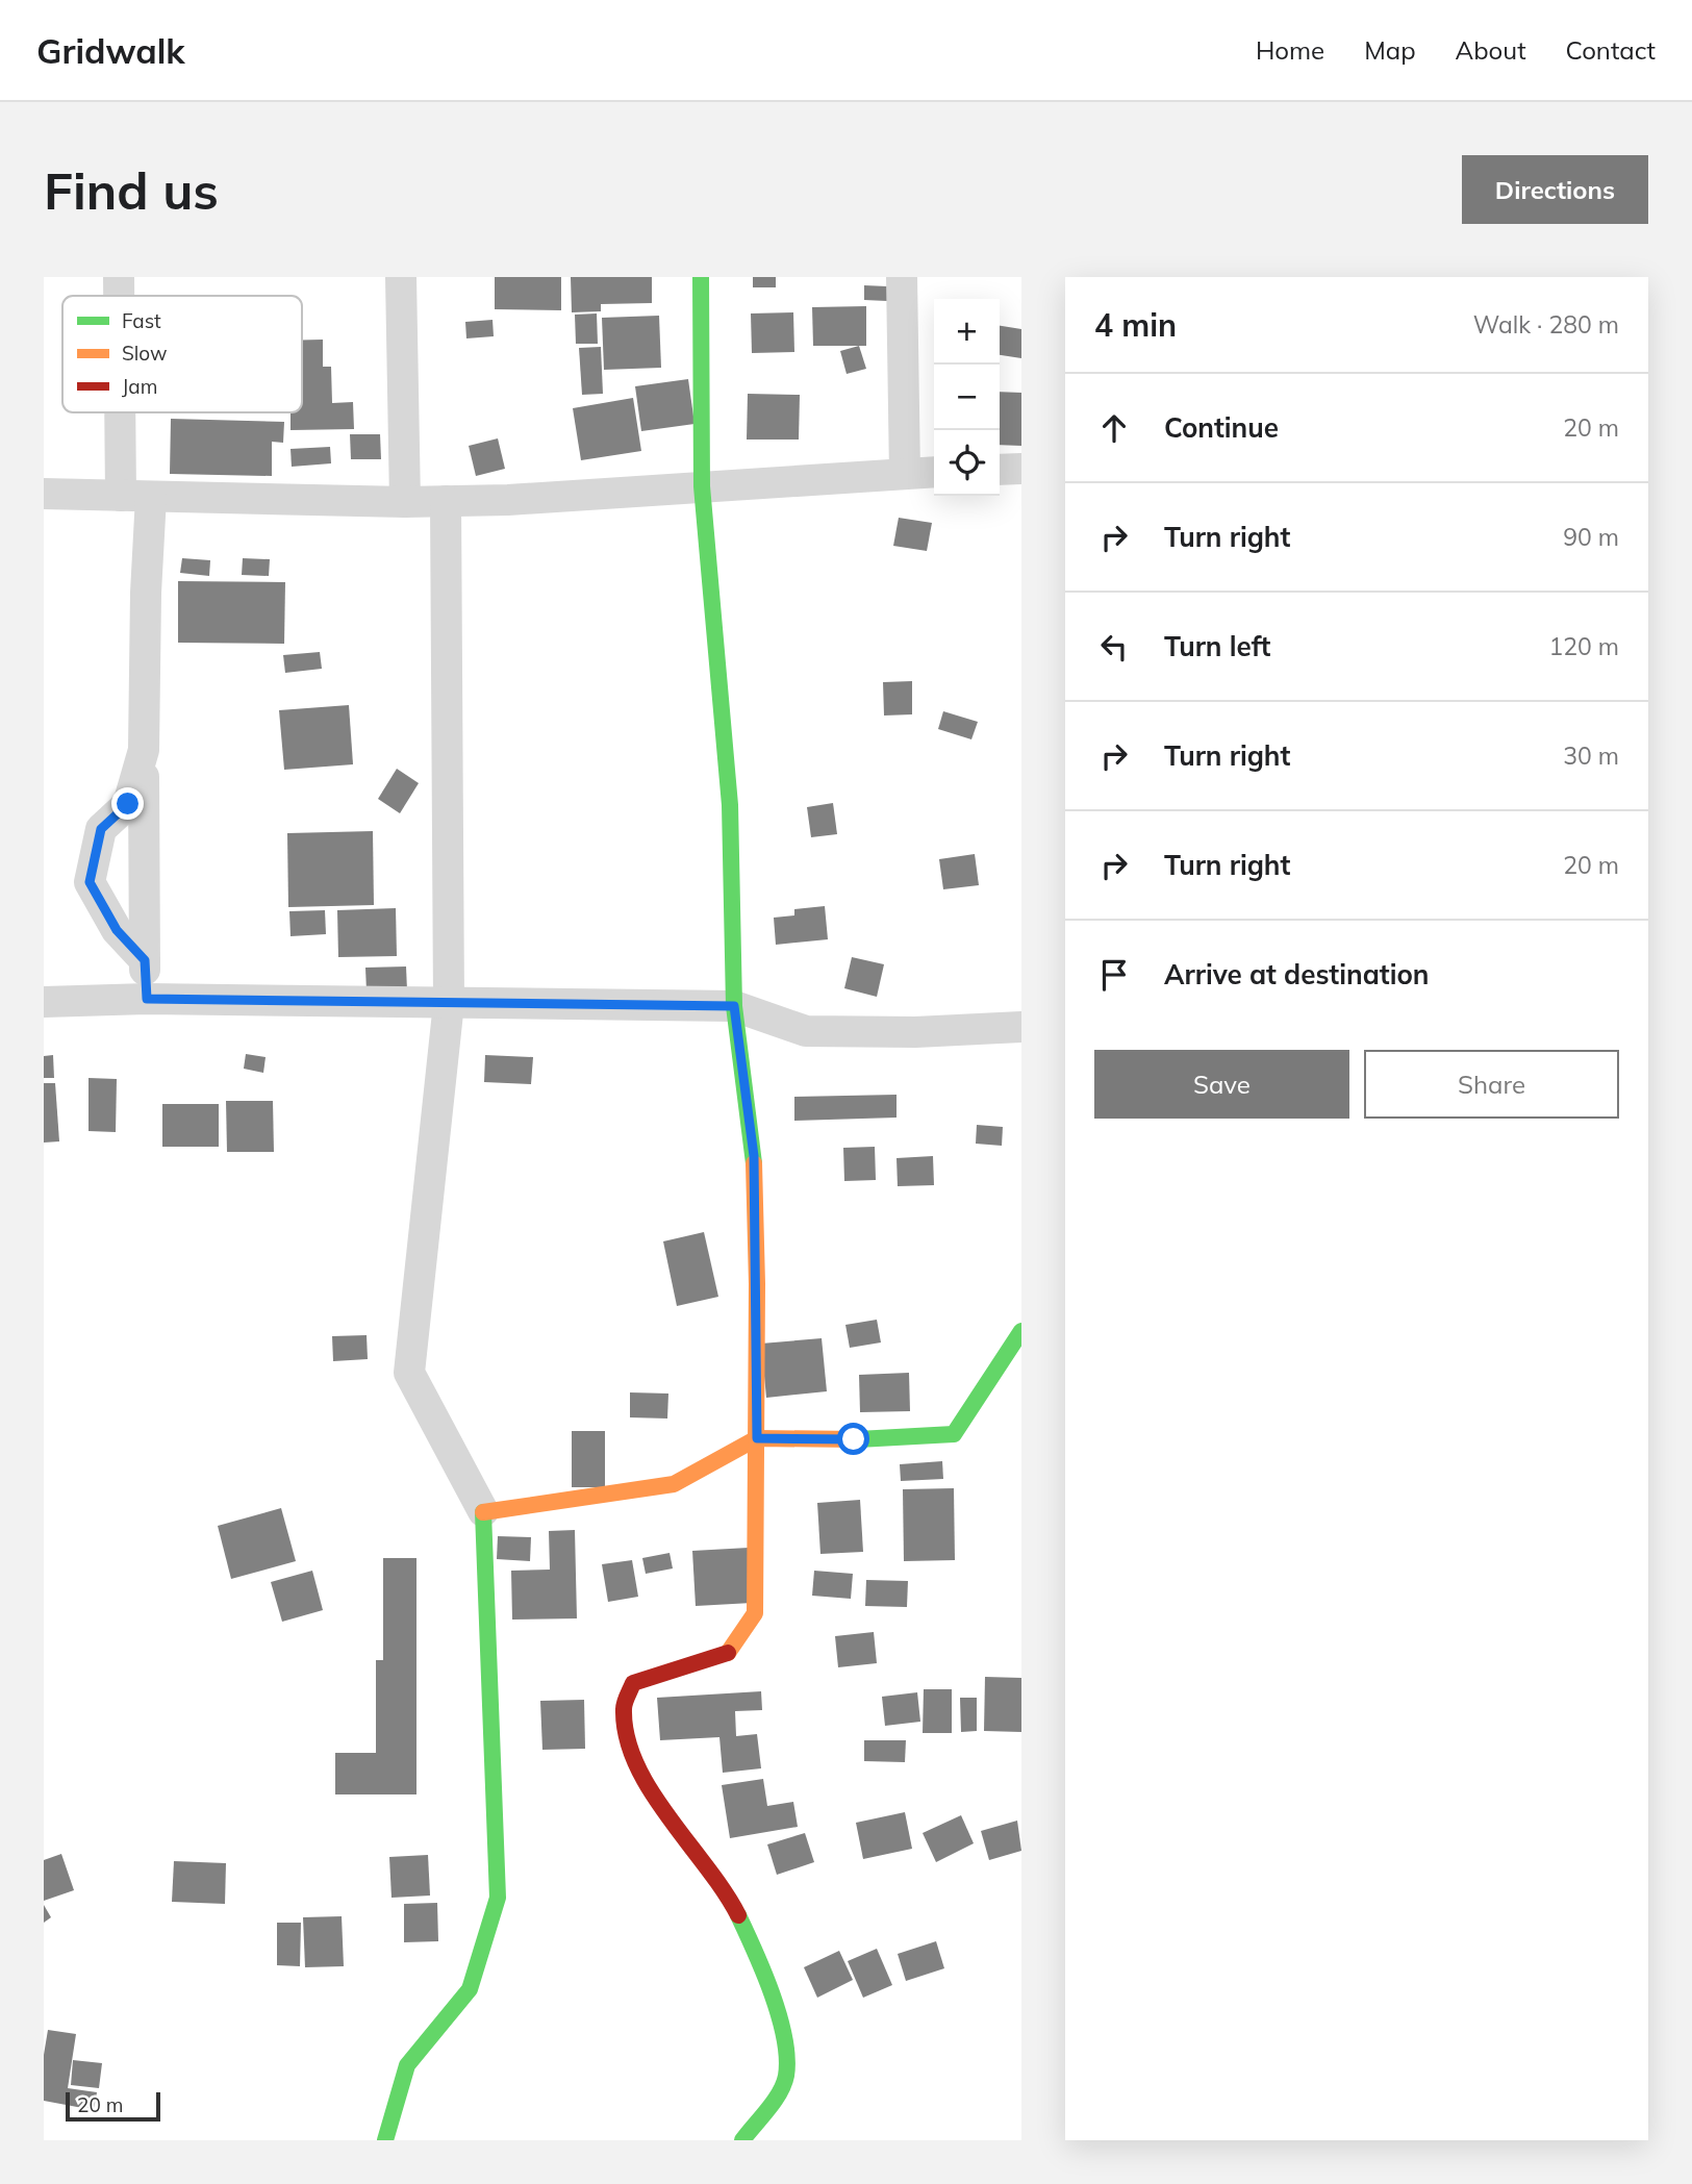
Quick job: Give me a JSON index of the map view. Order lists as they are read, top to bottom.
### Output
{
  "legend": ["Fast", "Slow", "Jam"],
  "scale_bar": "20 m",
  "page": {
    "header": "Gridwalk",
    "nav": [
      "Home",
      "Map",
      "About",
      "Contact"
    ],
    "buttons": [
      "Directions",
      ["Save", "Share"]
    ],
    "title": "Find us",
    "heading": ["4 min", "Walk · 280 m"],
    "map_buttons": ["+", "−"],
    "list": [
      ["Continue", "20 m"],
      ["Turn right", "90 m"],
      ["Turn left", "120 m"],
      ["Turn right", "30 m"],
      ["Turn right", "20 m"],
      "Arrive at destination"
    ],
    "scale": "20 m"
  }
}
